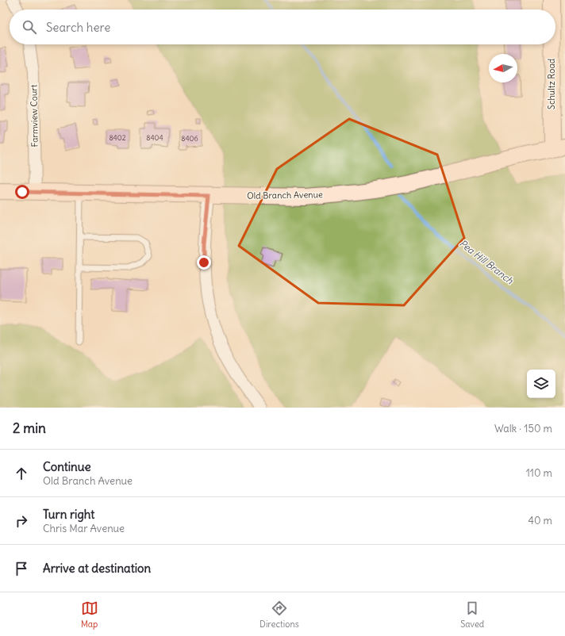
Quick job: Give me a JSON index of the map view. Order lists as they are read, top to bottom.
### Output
{
  "streets": {
    "main road": ["Schultz Road", "Old Branch Avenue"],
    "street": ["Farmview Court"]
  },
  "crossings": [
    ["Schultz Road", "Old Branch Avenue"],
    ["Farmview Court", "Old Branch Avenue"]
  ],
  "water": ["Pea Hill Branch"],
  "house_numbers": ["8402", "8404", "8406"],
  "north": "left",
  "page": {
    "search": "Search here",
    "heading": ["2 min", "Walk · 150 m"],
    "list": [
      ["Continue", "Old Branch Avenue", "110 m"],
      ["Turn right", "Chris Mar Avenue", "40 m"],
      "Arrive at destination"
    ],
    "nav": ["Map", "Directions", "Saved"]
  }
}
